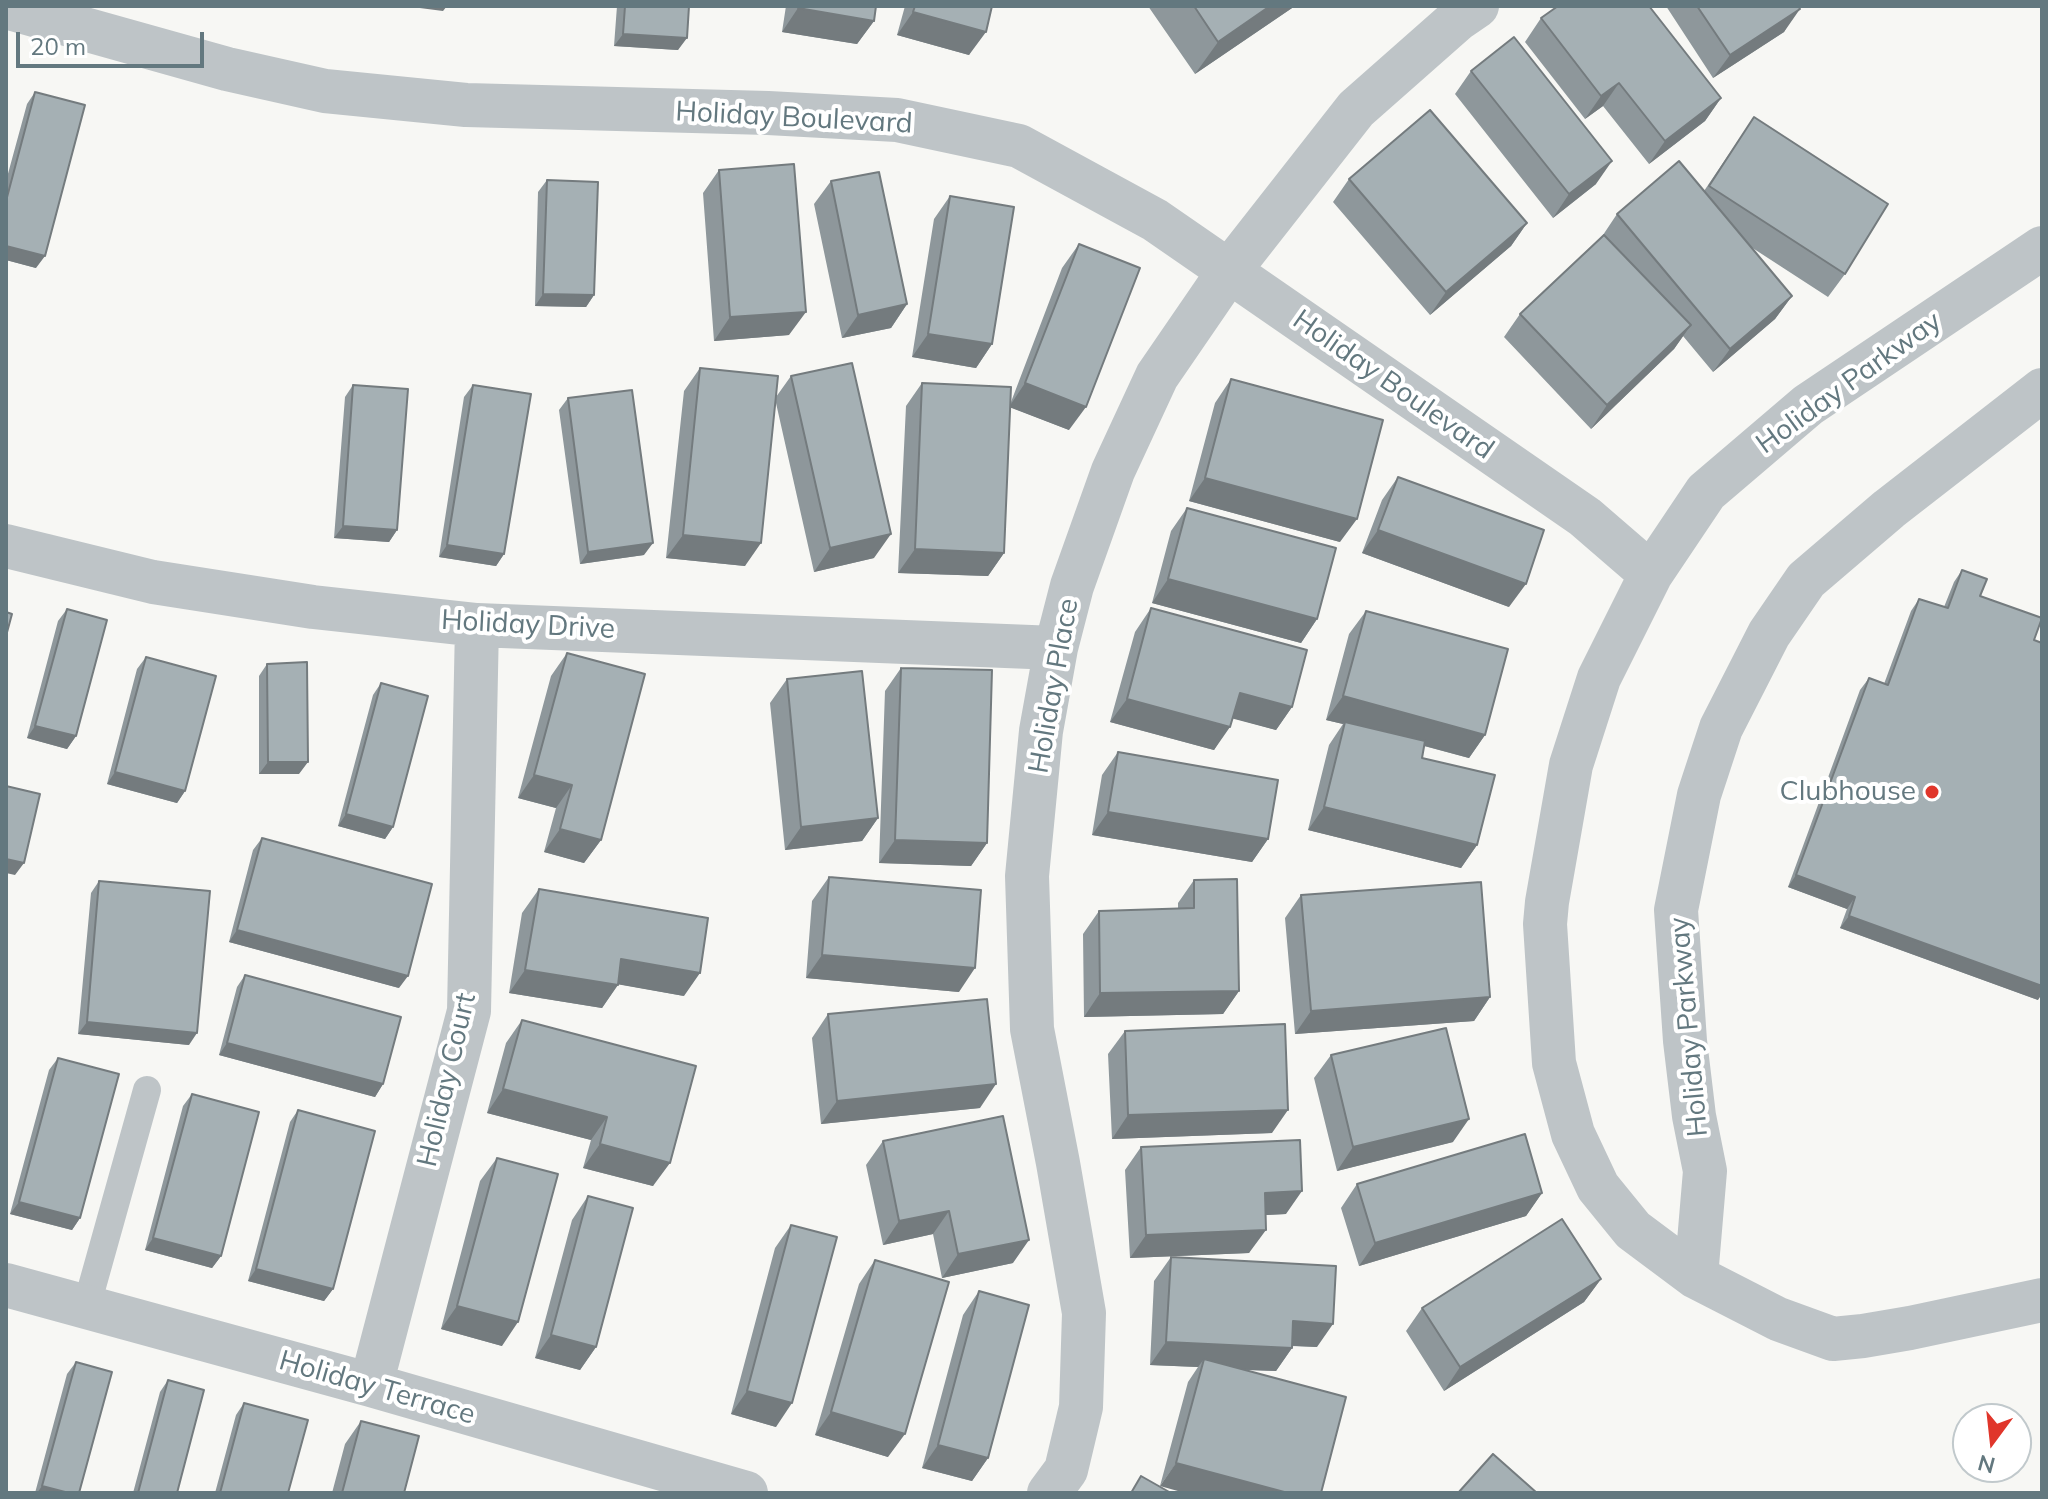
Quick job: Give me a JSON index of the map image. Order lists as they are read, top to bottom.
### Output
{
  "streets": {
    "street": [
      "Holiday Boulevard",
      "Holiday Parkway",
      "Holiday Drive",
      "Holiday Place",
      "Holiday Court",
      "Holiday Terrace"
    ]
  },
  "crossings": [
    ["Holiday Boulevard", "Holiday Parkway"],
    ["Holiday Boulevard", "Holiday Place"],
    ["Holiday Drive", "Holiday Place"],
    ["Holiday Drive", "Holiday Court"],
    ["Holiday Court", "Holiday Terrace"]
  ],
  "places": ["Clubhouse"],
  "scale_bar": "20 m",
  "north": "bottom"
}
